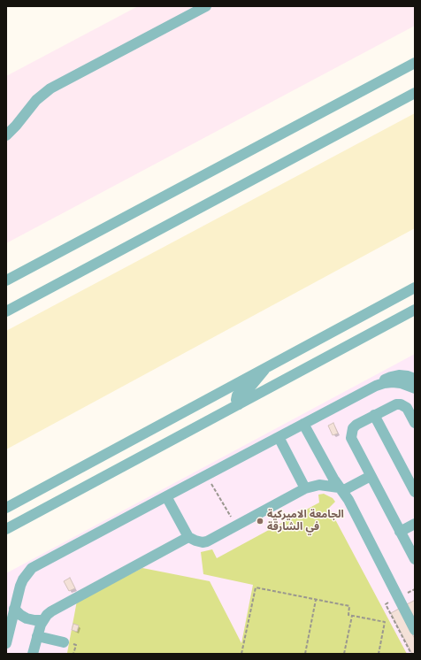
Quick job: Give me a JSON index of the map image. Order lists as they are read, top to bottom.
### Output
{
  "places": ["الجامعة الاميركية في الشارقة"]
}
